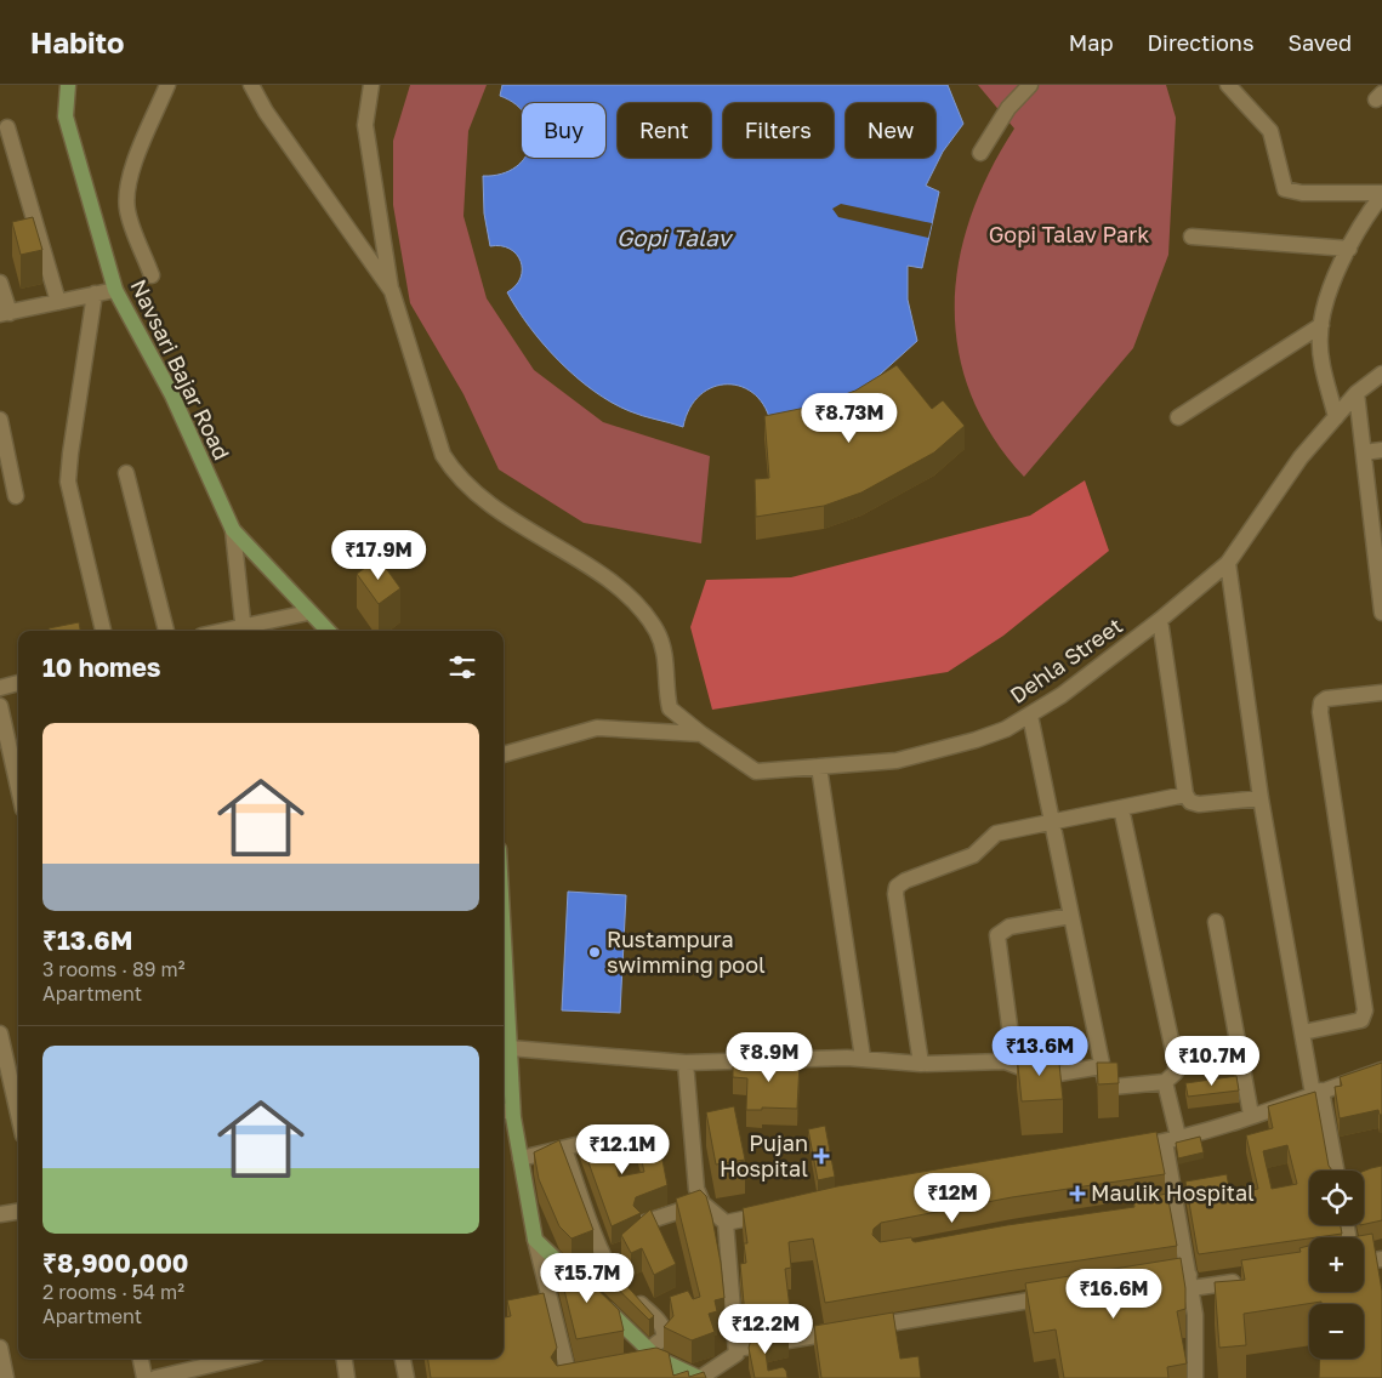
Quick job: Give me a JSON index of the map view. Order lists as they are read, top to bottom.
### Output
{
  "streets": {
    "main road": ["Navsari Bajar Road"],
    "street": ["Dehla Street"]
  },
  "water": ["Gopi Talav"],
  "parks": ["Gopi Talav Park"],
  "places": {
    "other": ["Rustampura swimming pool"],
    "health": ["Pujan Hospital", "Maulik Hospital"]
  },
  "page": {
    "header": "Habito",
    "nav": ["Map", "Directions", "Saved"],
    "chip": [
      "Buy",
      "Rent",
      "Filters",
      "New"
    ],
    "price": [
      "₹8.73M",
      "₹17.9M",
      "₹13.6M",
      "₹8.9M",
      "₹10.7M",
      "₹12.1M",
      "₹12M",
      "₹15.7M",
      "₹16.6M",
      "₹12.2M"
    ],
    "heading": "10 homes",
    "list": [
      {
        "name": "₹13.6M",
        "note": "3 rooms · 89 m² · Apartment"
      },
      {
        "name": "₹8,900,000",
        "note": "2 rooms · 54 m² · Apartment"
      }
    ],
    "map_buttons": ["+", "−"]
  }
}
